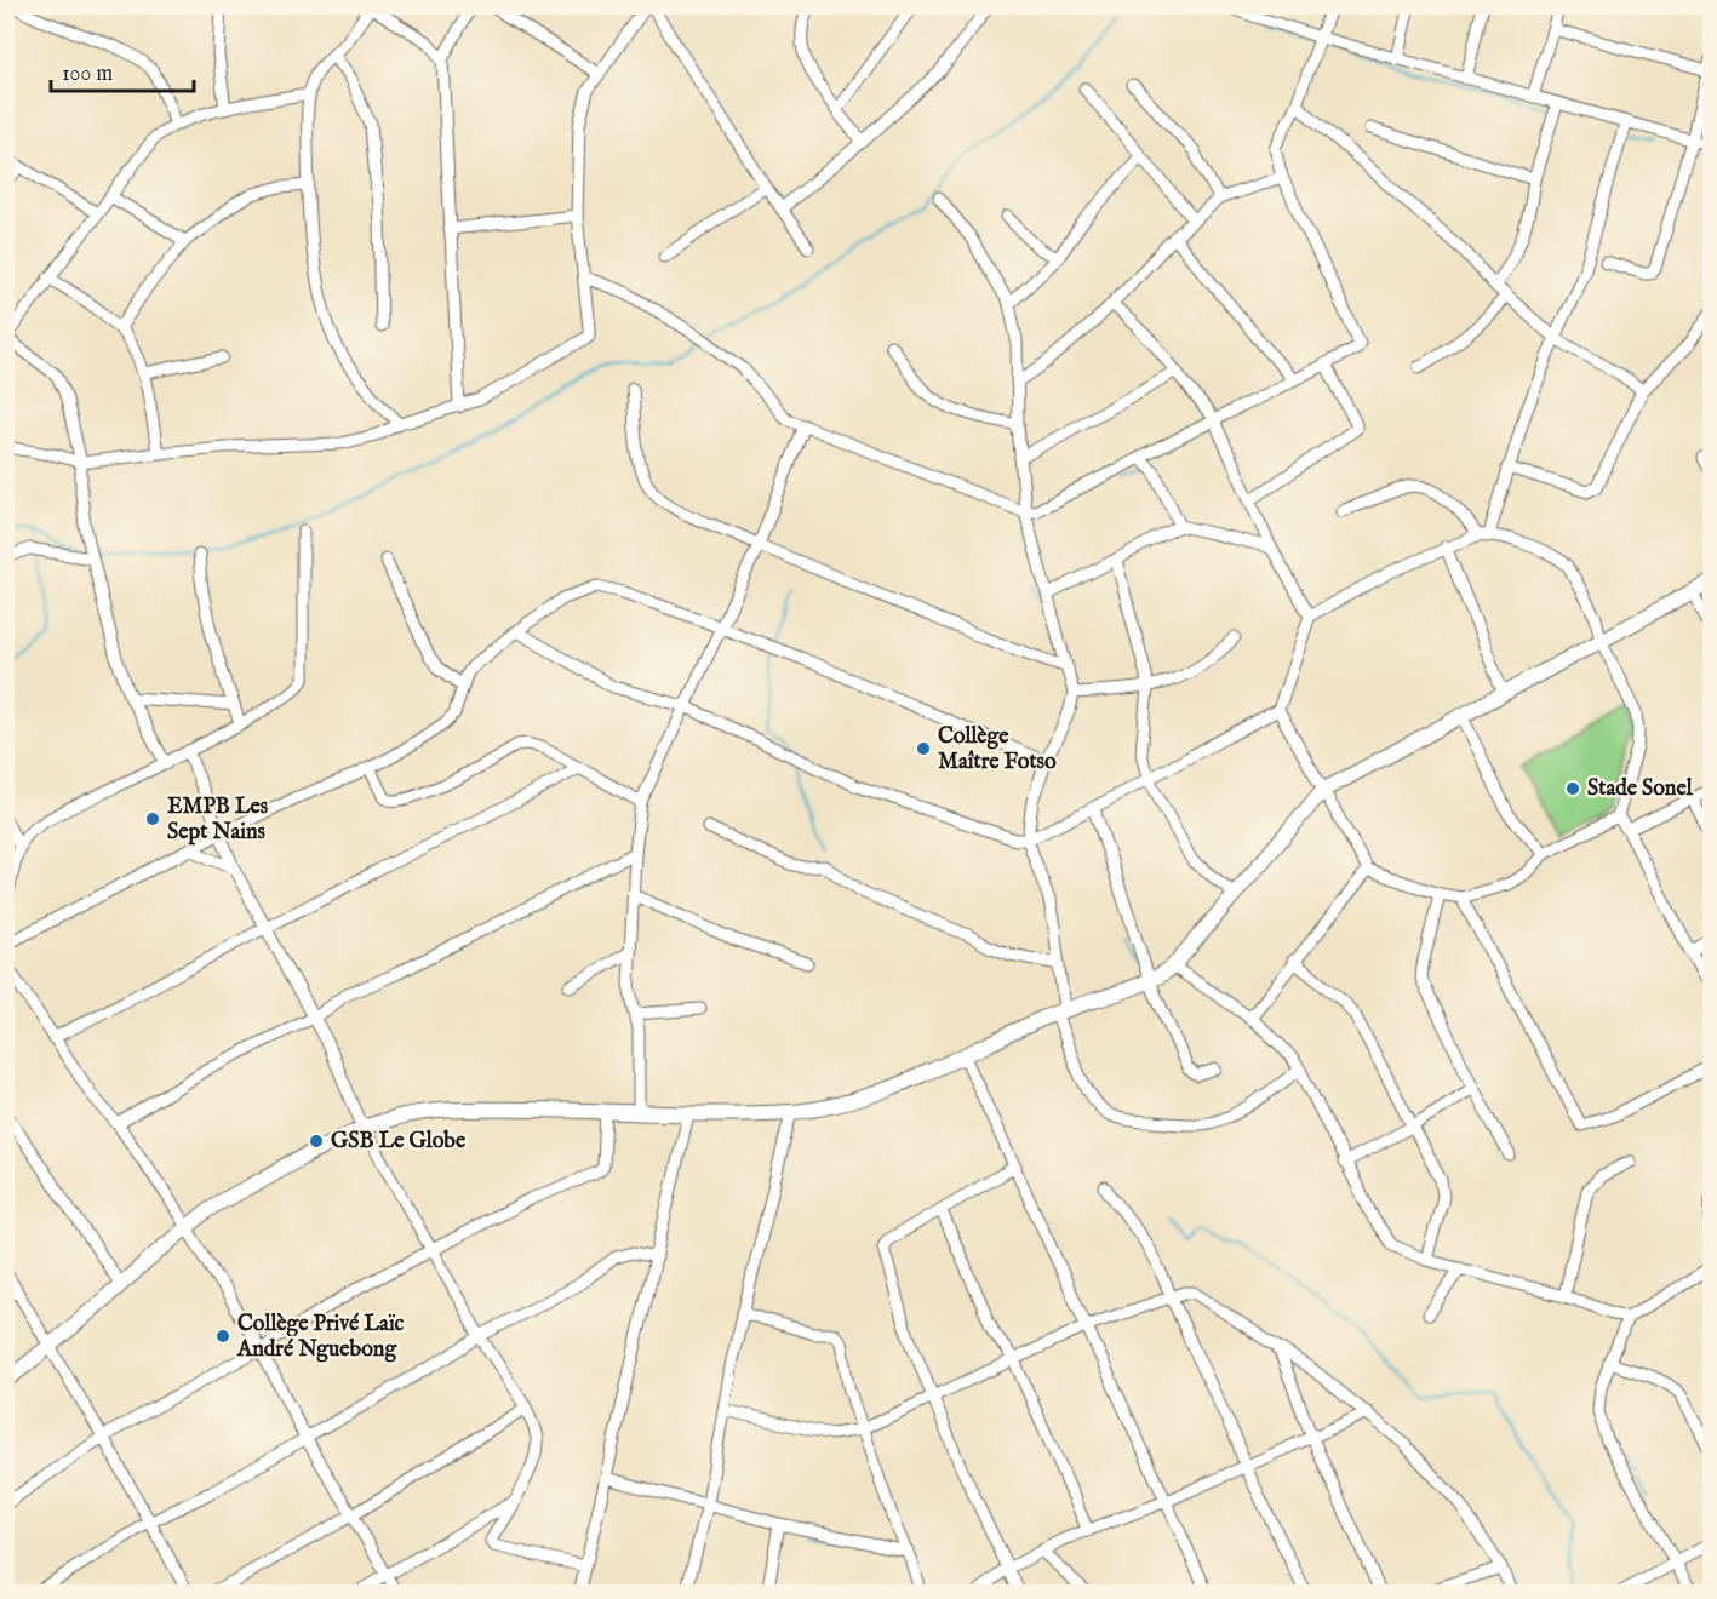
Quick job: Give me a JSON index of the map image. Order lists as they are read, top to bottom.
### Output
{
  "places": [
    "Collège Maître Fotso",
    "Stade Sonel",
    "EMPB Les Sept Nains",
    "GSB Le Globe",
    "Collège Privé Laïc André Nguebong"
  ],
  "scale_bar": "100 m"
}
